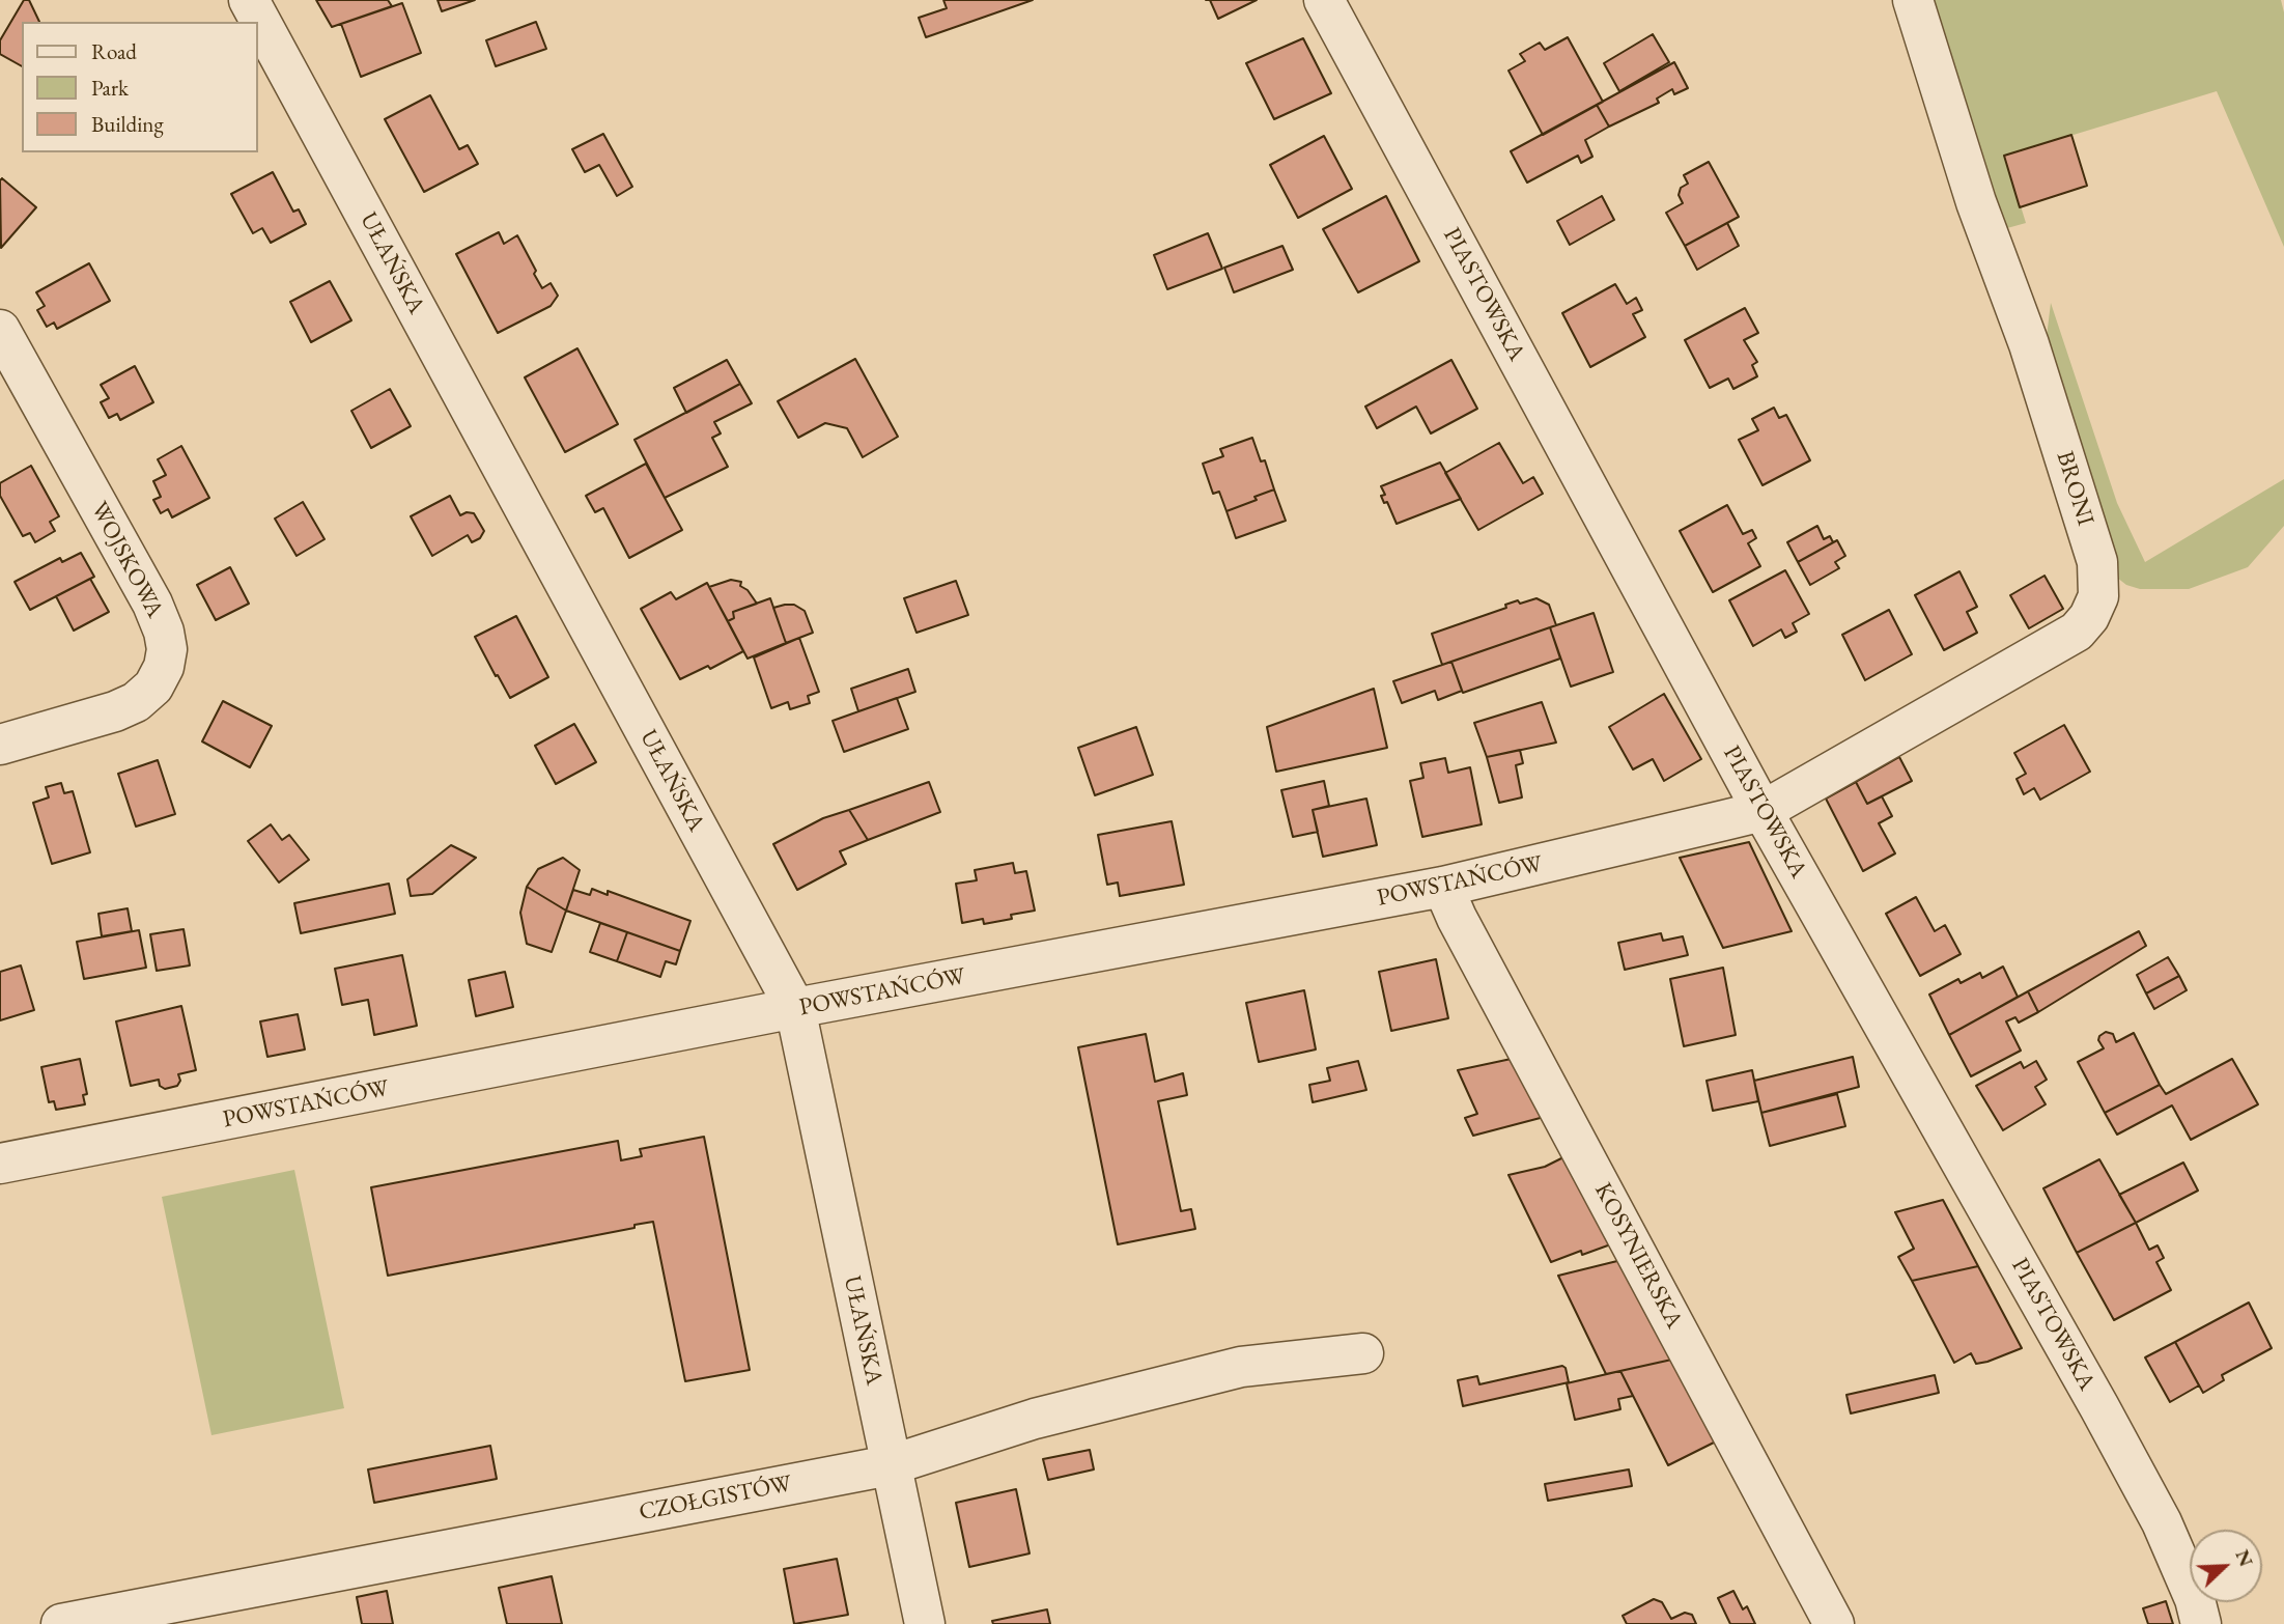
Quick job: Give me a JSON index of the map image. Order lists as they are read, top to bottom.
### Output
{
  "streets": {
    "street": [
      "UŁAŃSKA",
      "PIASTOWSKA",
      "BRONI",
      "WOJSKOWA",
      "POWSTAŃCÓW",
      "KOSYNIERSKA",
      "CZOŁGISTÓW"
    ]
  },
  "crossings": [
    ["UŁAŃSKA", "POWSTAŃCÓW"],
    ["UŁAŃSKA", "CZOŁGISTÓW"],
    ["PIASTOWSKA", "BRONI"],
    ["PIASTOWSKA", "POWSTAŃCÓW"],
    ["BRONI", "POWSTAŃCÓW"],
    ["POWSTAŃCÓW", "KOSYNIERSKA"]
  ],
  "legend": ["Road", "Park", "Building"],
  "north": "top right"
}
